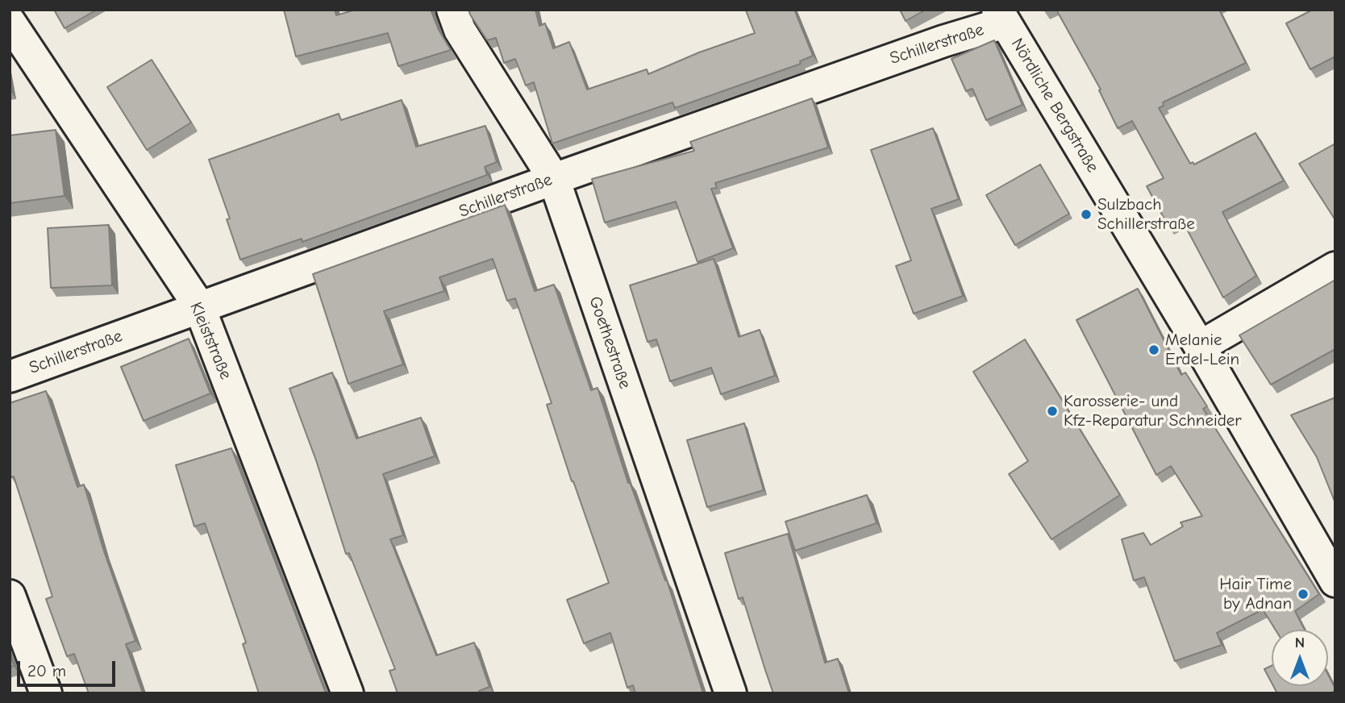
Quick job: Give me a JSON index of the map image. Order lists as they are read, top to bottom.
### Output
{
  "streets": {
    "street": [
      "Schillerstraße",
      "Nördliche Bergstraße",
      "Kleiststraße",
      "Goethestraße"
    ]
  },
  "crossings": [
    ["Schillerstraße", "Nördliche Bergstraße"],
    ["Schillerstraße", "Kleiststraße"],
    ["Schillerstraße", "Goethestraße"]
  ],
  "places": [
    "Sulzbach Schillerstraße",
    "Melanie Erdel-Lein",
    "Karosserie- und Kfz-Reparatur Schneider",
    "Hair Time by Adnan"
  ],
  "scale_bar": "20 m",
  "north": "top"
}
